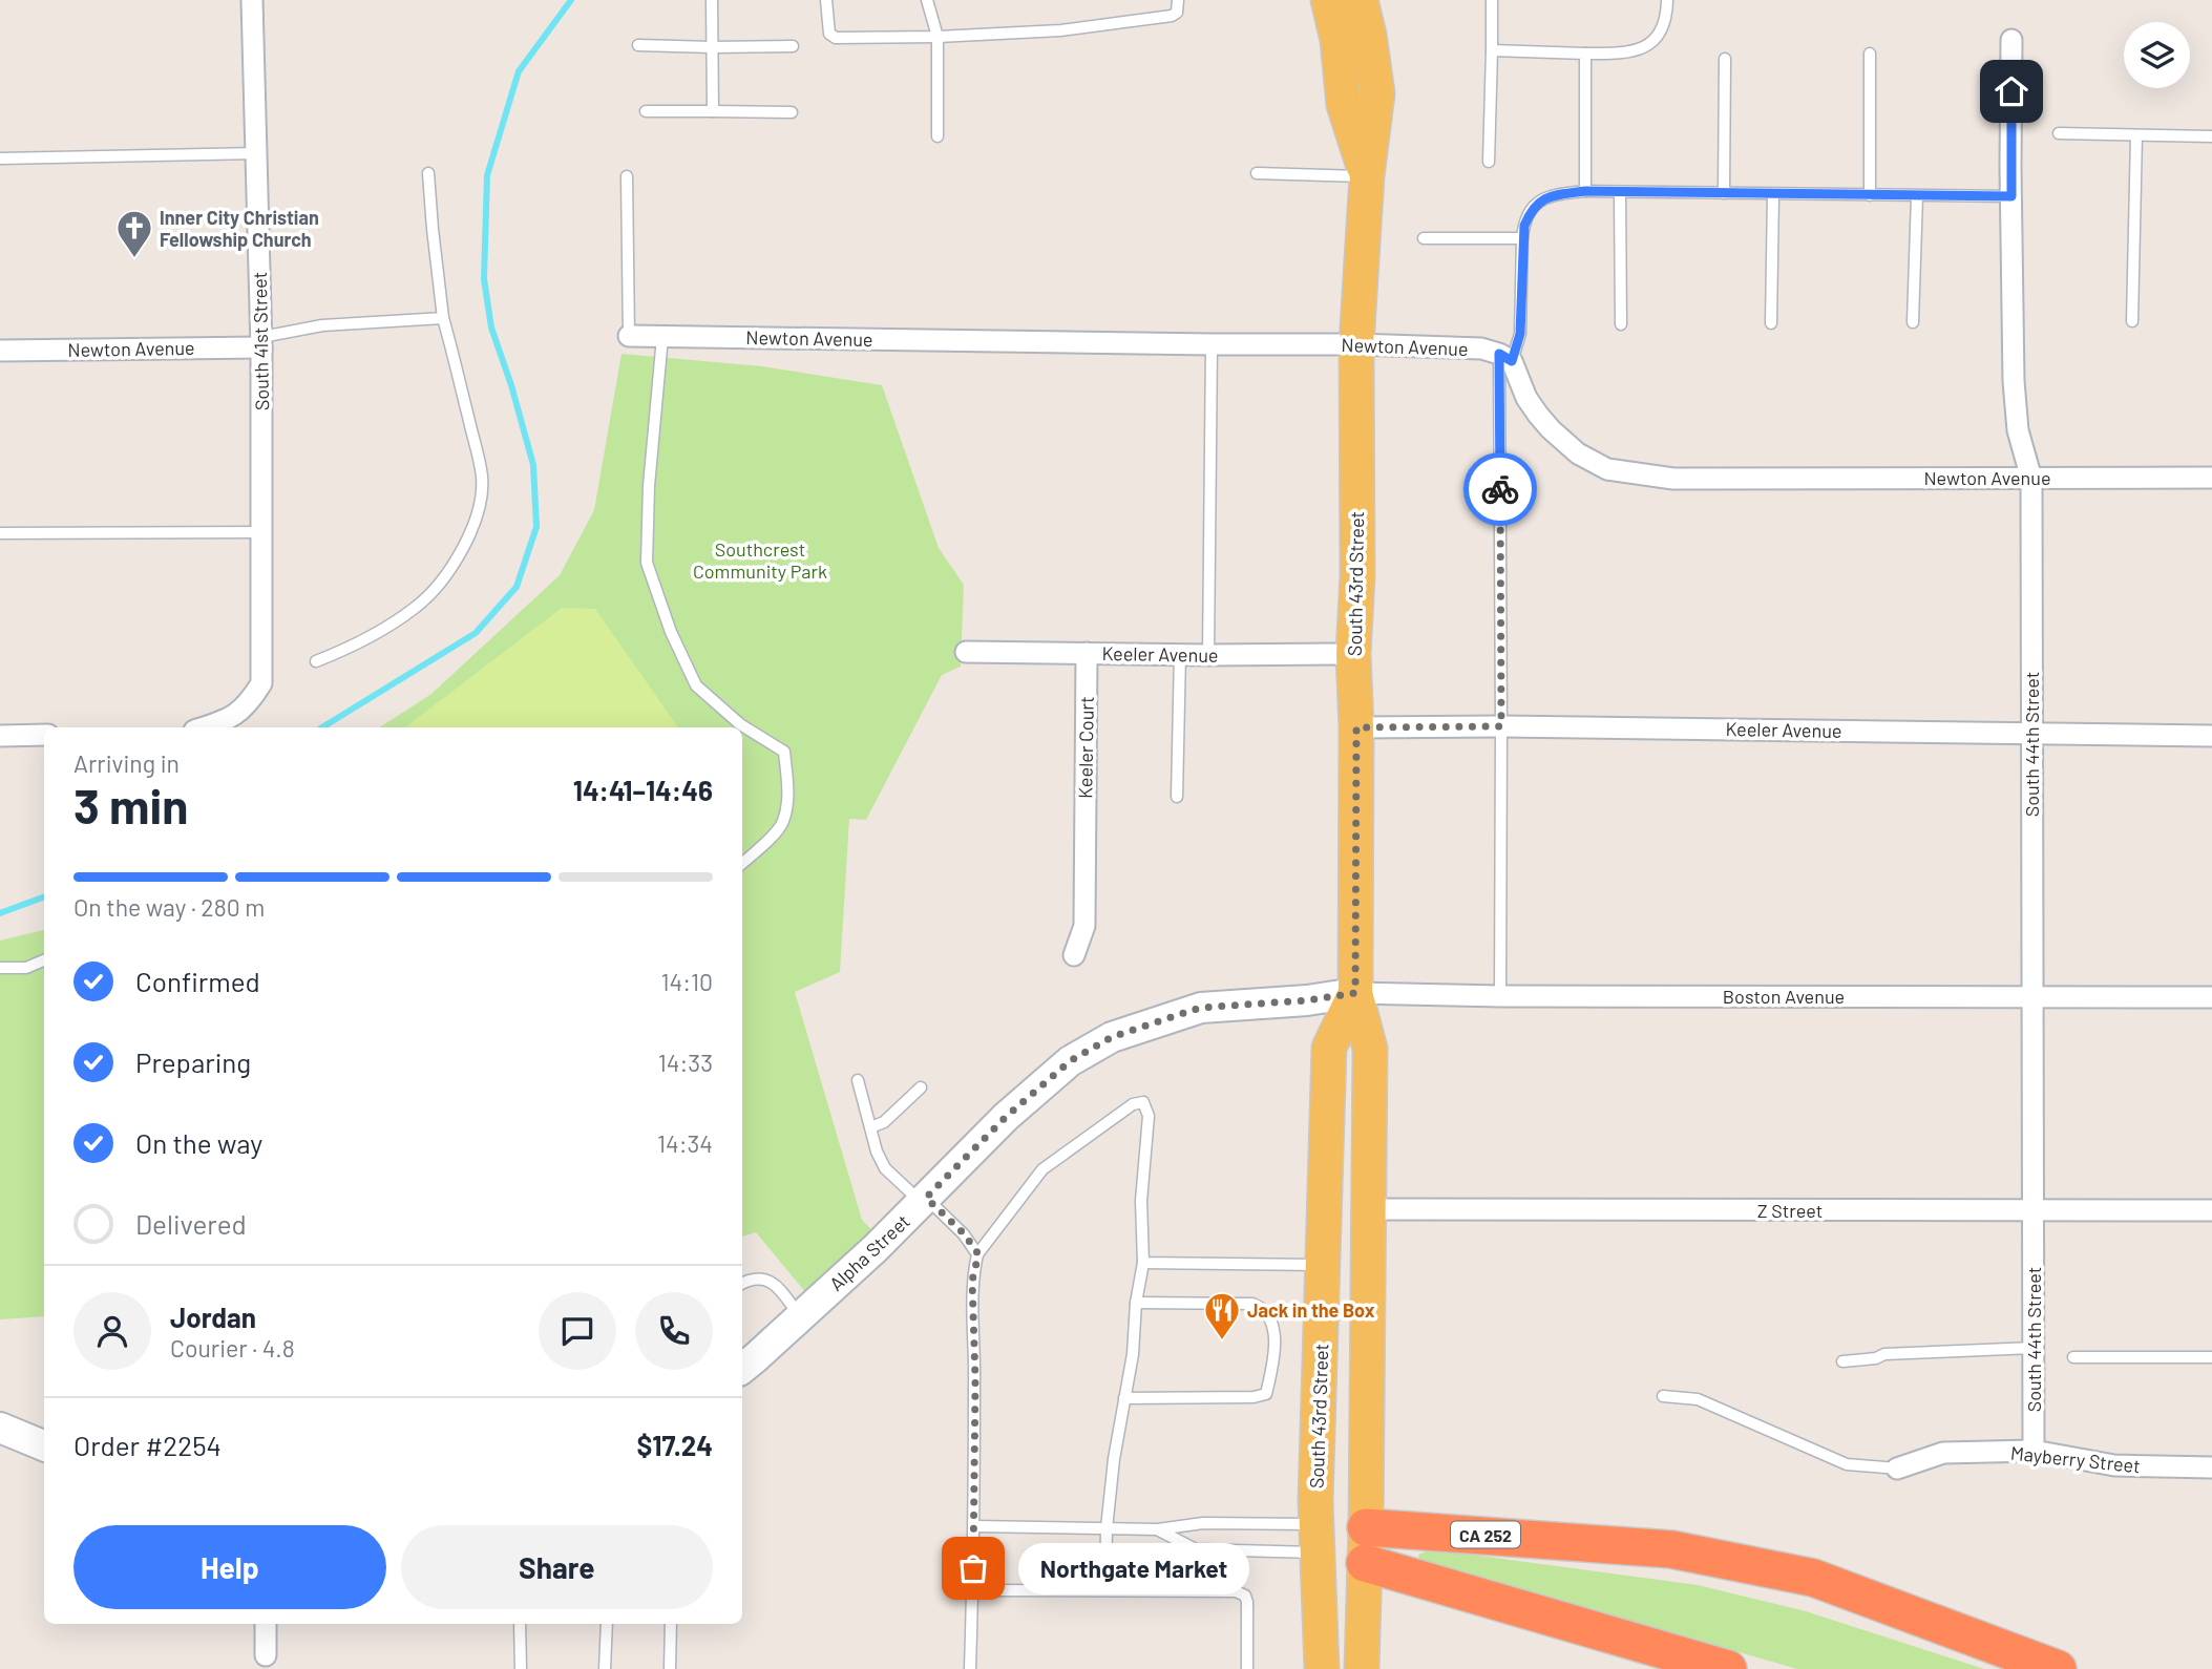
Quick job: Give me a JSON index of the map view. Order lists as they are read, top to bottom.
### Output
{
  "streets": {
    "highway": ["CA 252"],
    "main road": ["South 43rd Street"],
    "street": [
      "Newton Avenue",
      "South 41st Street",
      "Keeler Avenue",
      "South 44th Street",
      "Keeler Court",
      "Boston Avenue",
      "Z Street",
      "Alpha Street",
      "Mayberry Street"
    ]
  },
  "crossings": [
    ["Newton Avenue", "South 41st Street"],
    ["Newton Avenue", "South 43rd Street"],
    ["Newton Avenue", "South 44th Street"],
    ["South 43rd Street", "Keeler Avenue"],
    ["South 43rd Street", "Boston Avenue"],
    ["South 43rd Street", "Z Street"],
    ["South 43rd Street", "Alpha Street"],
    ["South 43rd Street", "CA 252"],
    ["Keeler Avenue", "South 44th Street"],
    ["Keeler Avenue", "Keeler Court"],
    ["South 44th Street", "Boston Avenue"],
    ["South 44th Street", "Z Street"],
    ["South 44th Street", "Mayberry Street"],
    ["Boston Avenue", "Alpha Street"]
  ],
  "parks": ["Southcrest Community Park"],
  "places": {
    "church": ["Inner City Christian Fellowship Church"],
    "restaurant": ["Jack in the Box"],
    "other": ["Northgate Market"]
  },
  "page": {
    "heading": ["3 min", "Arriving in", "14:41–14:46"],
    "panel": [
      "Jordan",
      "Courier · 4.8",
      "Order #2254",
      "$17.24"
    ],
    "bar": "On the way · 280 m",
    "list": [
      ["Confirmed", "14:10"],
      ["Preparing", "14:33"],
      ["On the way", "14:34"],
      "Delivered"
    ],
    "buttons": ["Help", "Share"],
    "bubble": "Northgate Market"
  }
}
